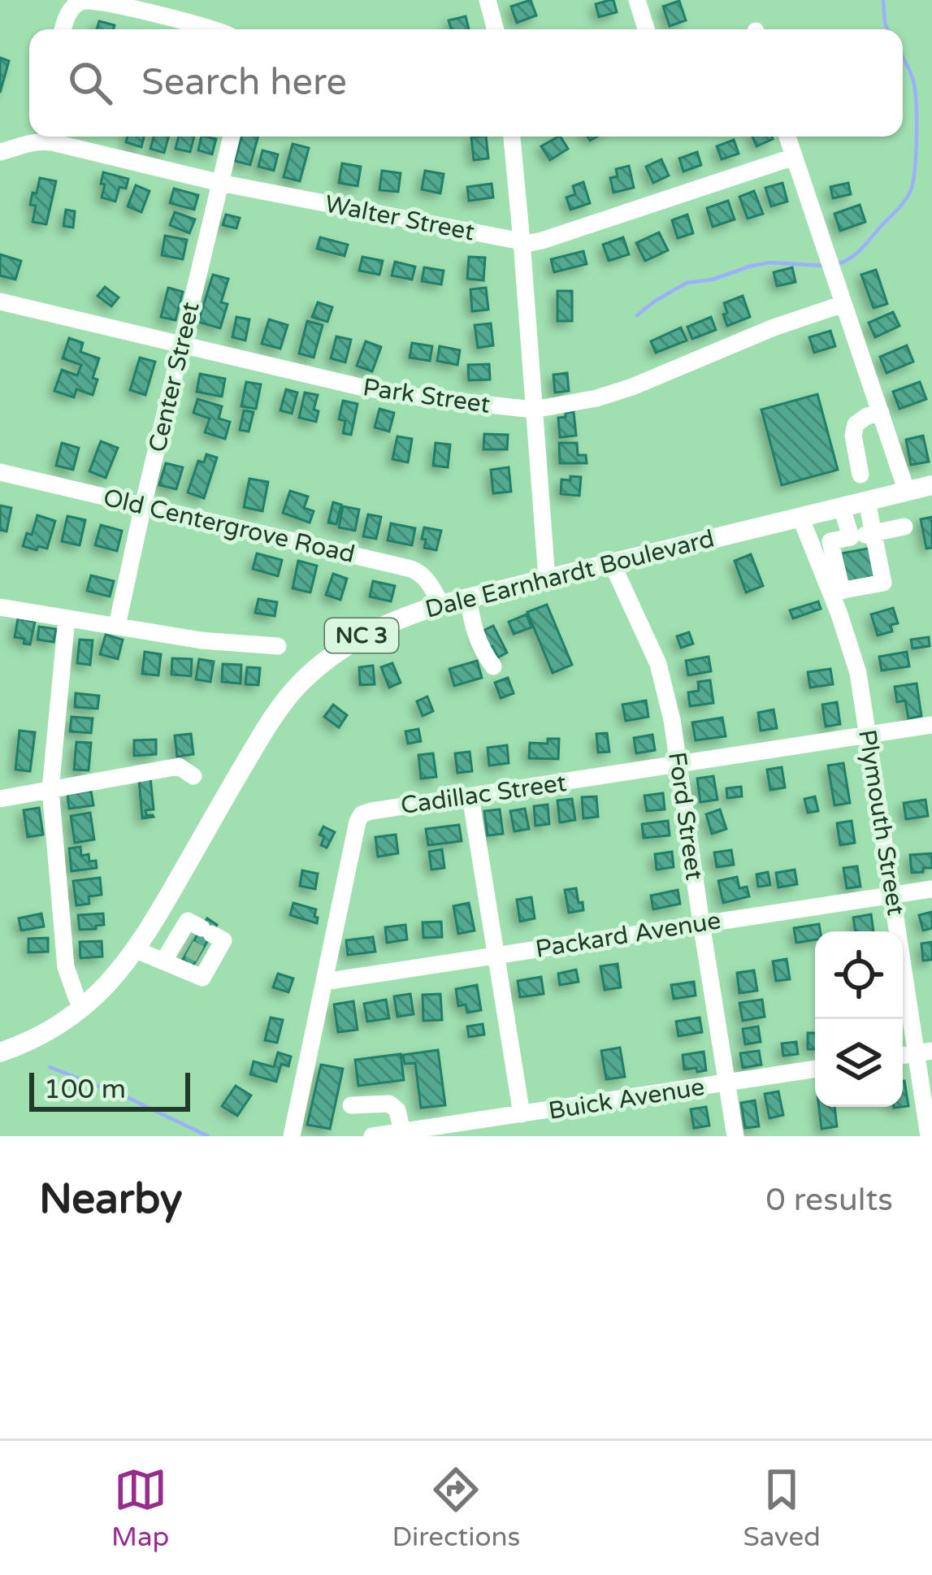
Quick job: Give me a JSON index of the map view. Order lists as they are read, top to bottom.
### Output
{
  "streets": {
    "main road": ["Dale Earnhardt Boulevard", "NC 3"],
    "street": [
      "Walter Street",
      "Center Street",
      "Park Street",
      "Old Centergrove Road",
      "Cadillac Street",
      "Ford Street",
      "Plymouth Street",
      "Packard Avenue",
      "Buick Avenue"
    ]
  },
  "crossings": [
    ["Walter Street", "Center Street"],
    ["Center Street", "Park Street"],
    ["Center Street", "Old Centergrove Road"],
    ["Old Centergrove Road", "Dale Earnhardt Boulevard"],
    ["Dale Earnhardt Boulevard", "Ford Street"],
    ["Dale Earnhardt Boulevard", "Plymouth Street"],
    ["Cadillac Street", "Ford Street"],
    ["Cadillac Street", "Plymouth Street"],
    ["Cadillac Street", "Packard Avenue"],
    ["Ford Street", "Packard Avenue"],
    ["Ford Street", "Buick Avenue"],
    ["Plymouth Street", "Packard Avenue"]
  ],
  "scale_bar": "100 m",
  "page": {
    "search": "Search here",
    "scale": "100 m",
    "heading": ["Nearby", "0 results"],
    "nav": ["Map", "Directions", "Saved"]
  }
}
